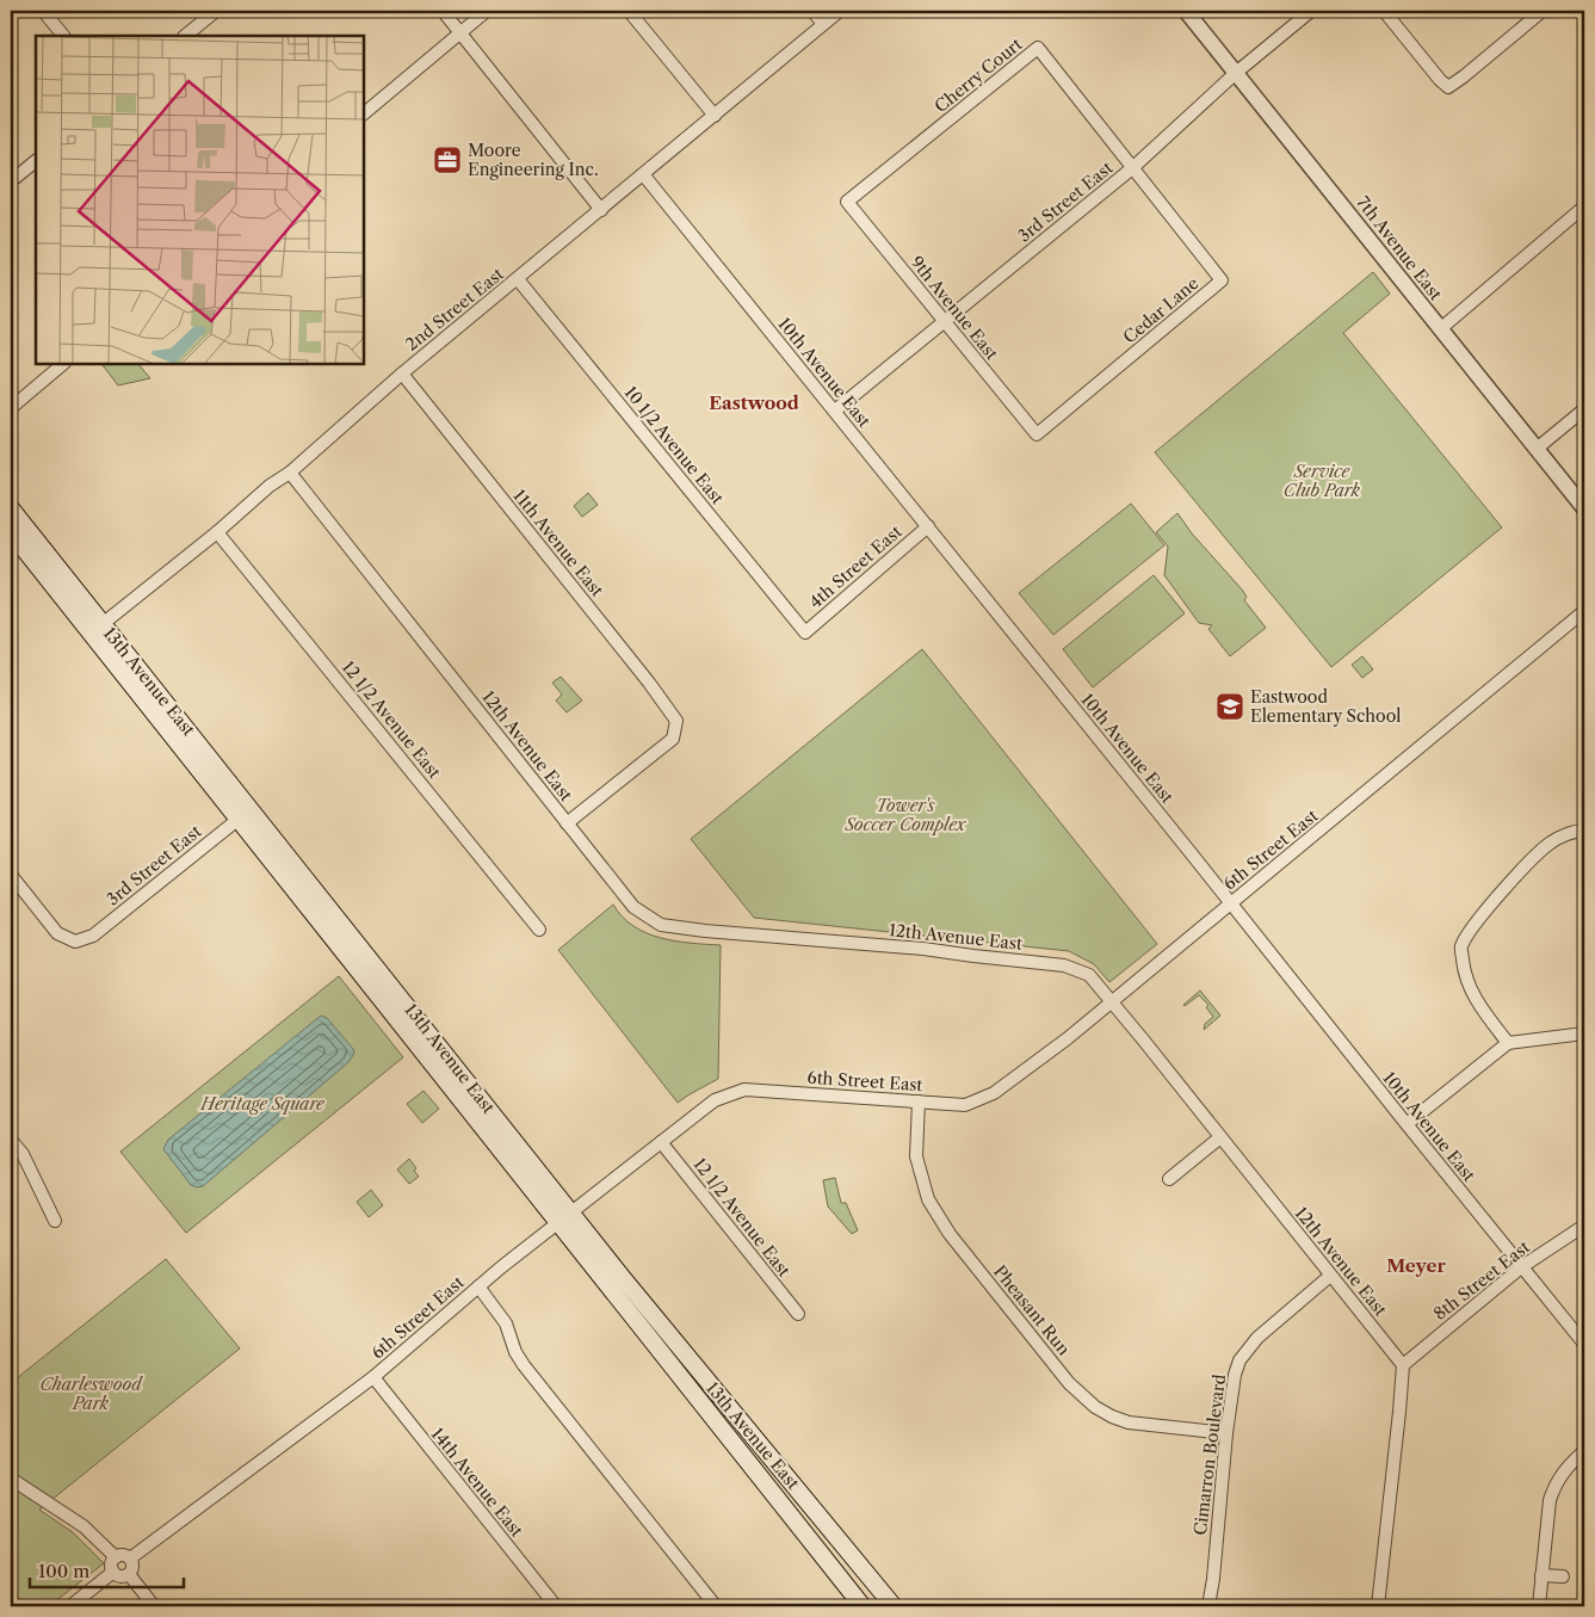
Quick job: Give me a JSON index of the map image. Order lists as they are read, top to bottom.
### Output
{
  "streets": {
    "main road": ["13th Avenue East"],
    "street": [
      "Cherry Court",
      "3rd Street East",
      "7th Avenue East",
      "9th Avenue East",
      "2nd Street East",
      "Cedar Lane",
      "10th Avenue East",
      "10 1/2 Avenue East",
      "11th Avenue East",
      "4th Street East",
      "12 1/2 Avenue East",
      "12th Avenue East",
      "6th Street East",
      "8th Street East",
      "Pheasant Run",
      "Cimarron Boulevard",
      "14th Avenue East"
    ]
  },
  "crossings": [
    ["Cherry Court", "3rd Street East"],
    ["Cherry Court", "9th Avenue East"],
    ["Cherry Court", "Cedar Lane"],
    ["3rd Street East", "7th Avenue East"],
    ["3rd Street East", "9th Avenue East"],
    ["3rd Street East", "Cedar Lane"],
    ["3rd Street East", "10th Avenue East"],
    ["3rd Street East", "13th Avenue East"],
    ["9th Avenue East", "Cedar Lane"],
    ["2nd Street East", "10th Avenue East"],
    ["2nd Street East", "10 1/2 Avenue East"],
    ["2nd Street East", "11th Avenue East"],
    ["2nd Street East", "13th Avenue East"],
    ["2nd Street East", "12 1/2 Avenue East"],
    ["2nd Street East", "12th Avenue East"],
    ["10th Avenue East", "4th Street East"],
    ["10th Avenue East", "6th Street East"],
    ["10th Avenue East", "8th Street East"],
    ["10 1/2 Avenue East", "4th Street East"],
    ["11th Avenue East", "12th Avenue East"],
    ["13th Avenue East", "6th Street East"],
    ["12 1/2 Avenue East", "6th Street East"],
    ["12th Avenue East", "6th Street East"],
    ["12th Avenue East", "8th Street East"],
    ["12th Avenue East", "Cimarron Boulevard"],
    ["6th Street East", "Pheasant Run"],
    ["6th Street East", "14th Avenue East"],
    ["Pheasant Run", "Cimarron Boulevard"]
  ],
  "districts": ["Eastwood", "Meyer"],
  "parks": [
    "Service Club Park",
    "Tower's Soccer Complex",
    "Heritage Square",
    "Charleswood Park"
  ],
  "places": {
    "office": ["Moore Engineering Inc."],
    "school or university": ["Eastwood Elementary School"]
  },
  "scale_bar": "100 m"
}
